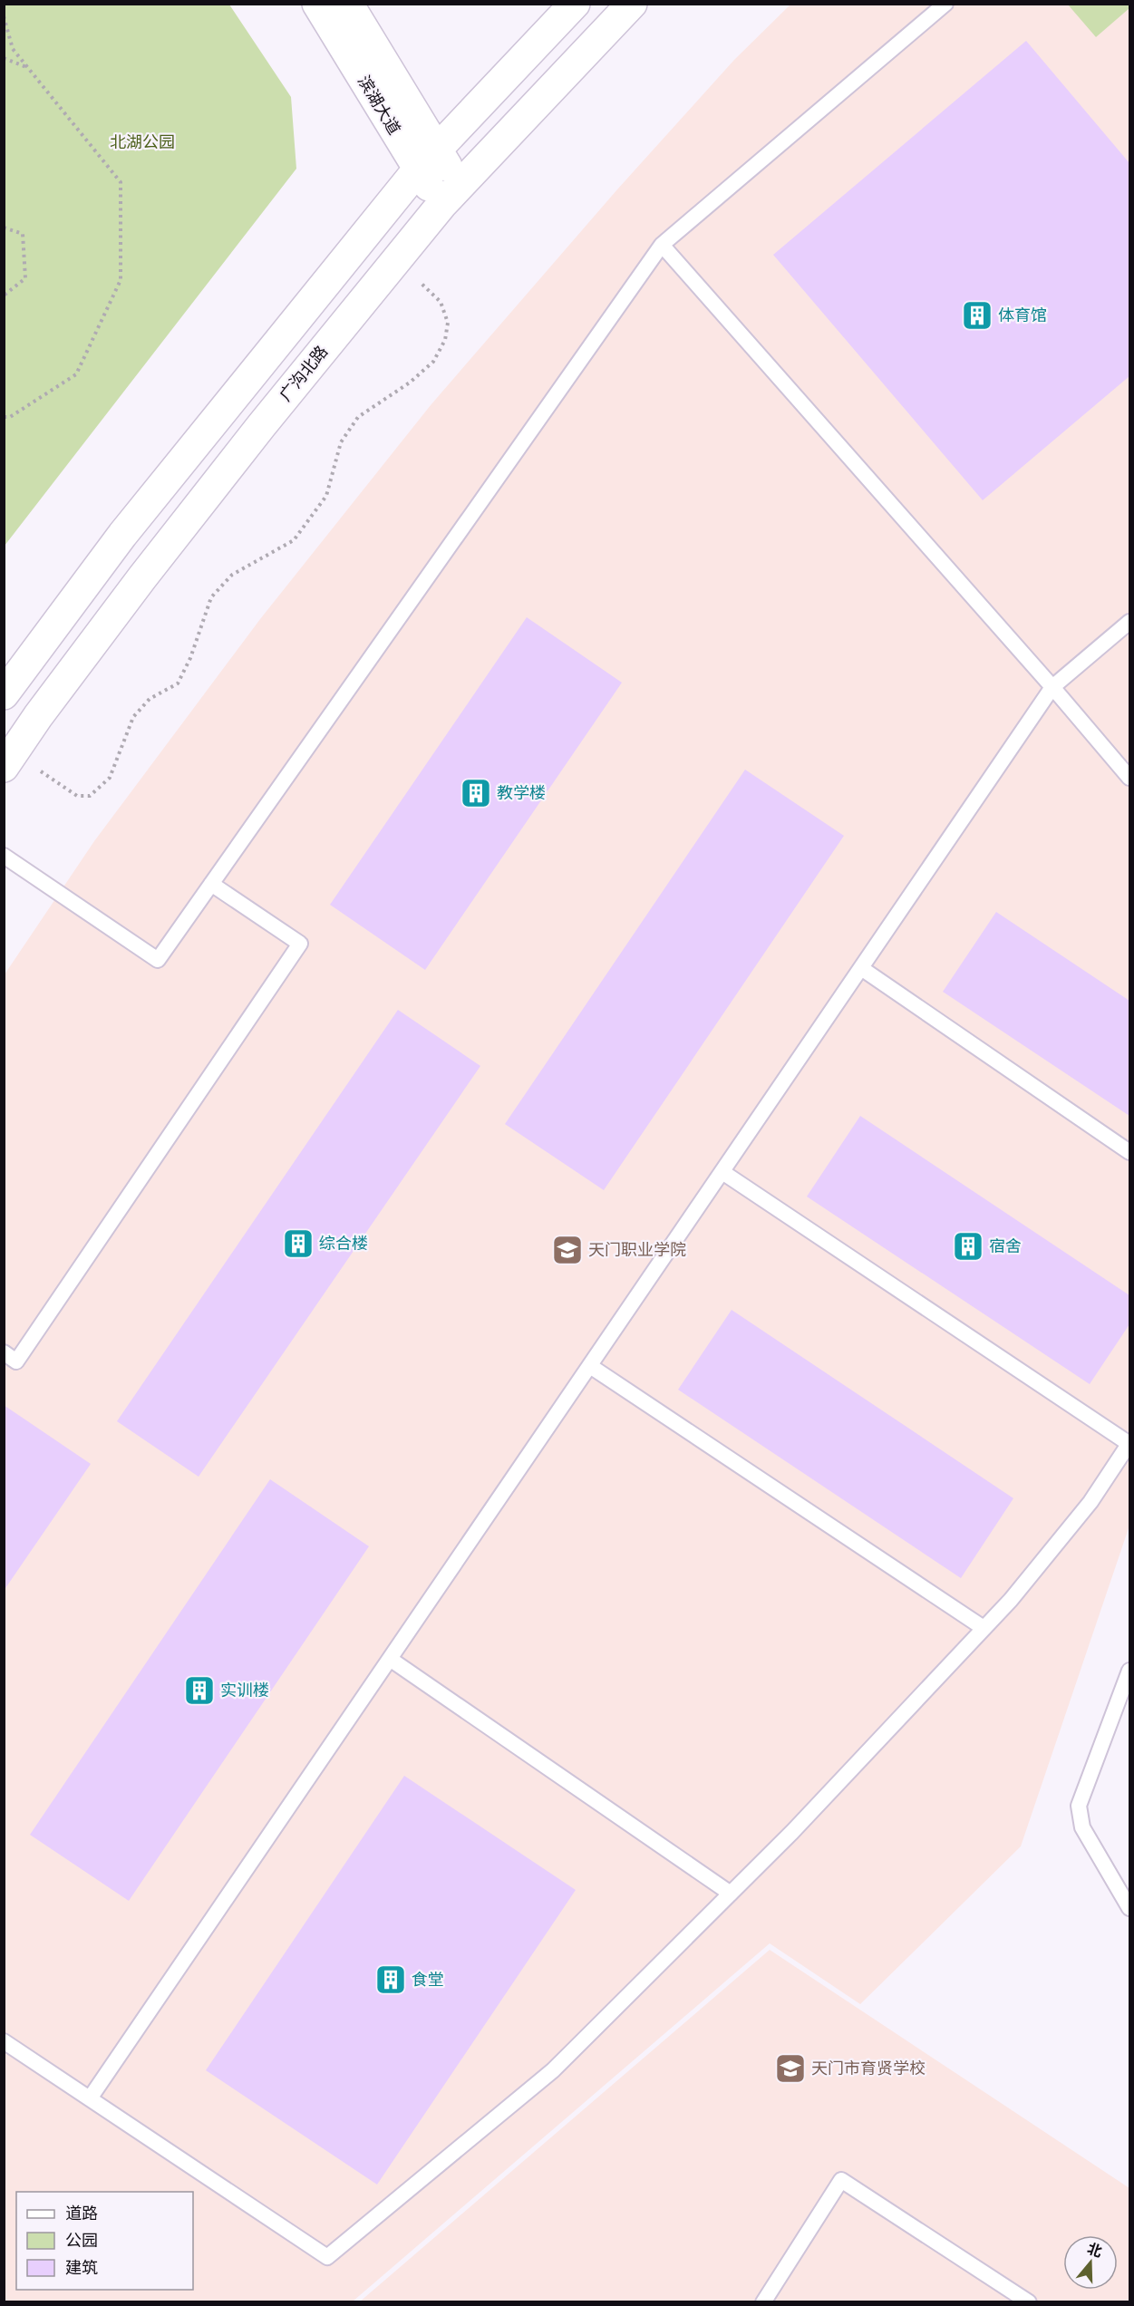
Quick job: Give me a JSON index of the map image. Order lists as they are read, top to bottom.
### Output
{
  "streets": {
    "street": ["滨湖大道", "广沟北路"]
  },
  "crossings": [
    ["滨湖大道", "广沟北路"]
  ],
  "parks": ["北湖公园"],
  "places": {
    "building": [
      "体育馆",
      "教学楼",
      "综合楼",
      "宿舍",
      "实训楼",
      "食堂"
    ],
    "school or university": ["天门职业学院", "天门市育贤学校"]
  },
  "legend": ["道路", "公园", "建筑"],
  "north": "top"
}
